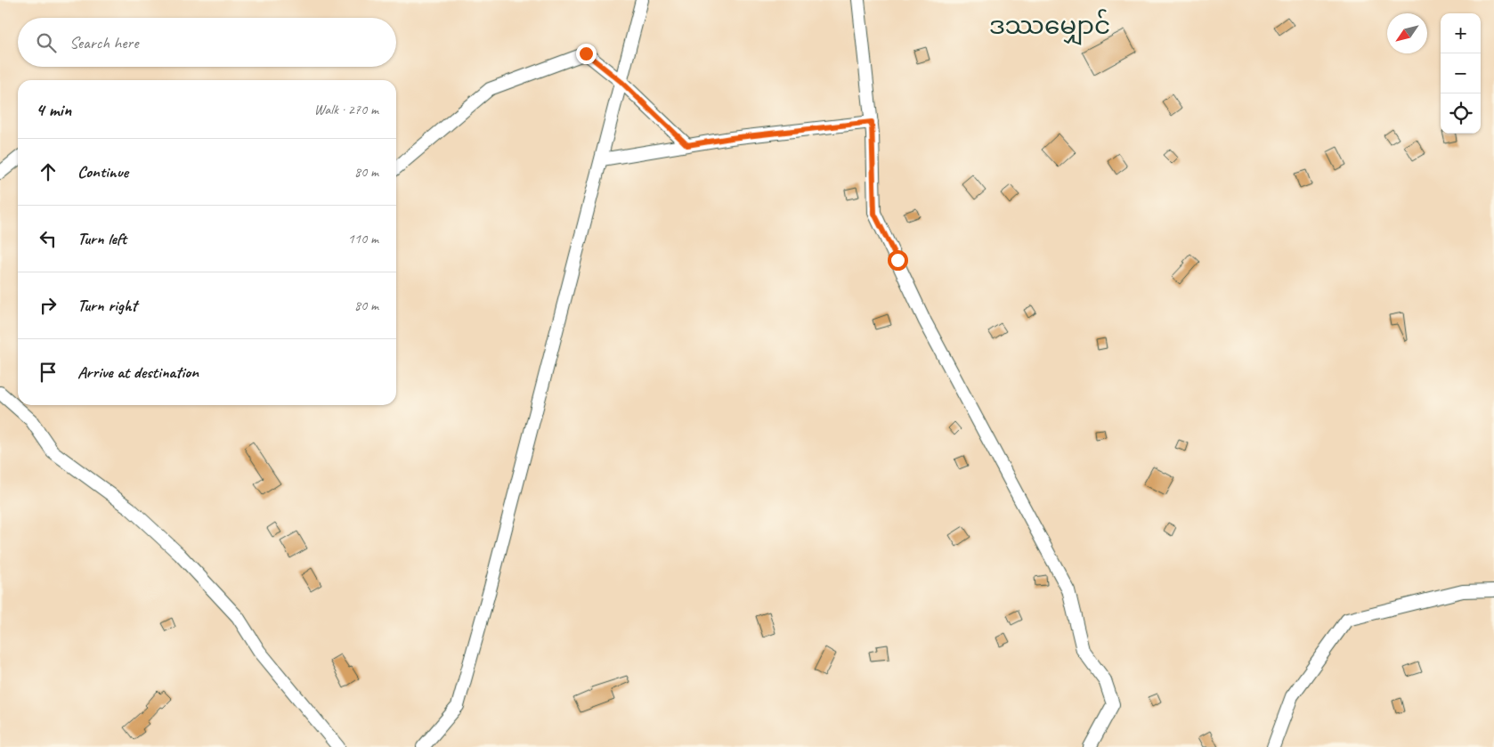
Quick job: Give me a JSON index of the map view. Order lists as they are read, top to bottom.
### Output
{
  "districts": ["ဒဿမျှောင်"],
  "north": "bottom left",
  "page": {
    "map_buttons": ["+", "−"],
    "search": "Search here",
    "heading": ["4 min", "Walk · 270 m"],
    "list": [
      ["Continue", "80 m"],
      ["Turn left", "110 m"],
      ["Turn right", "80 m"],
      "Arrive at destination"
    ]
  }
}
